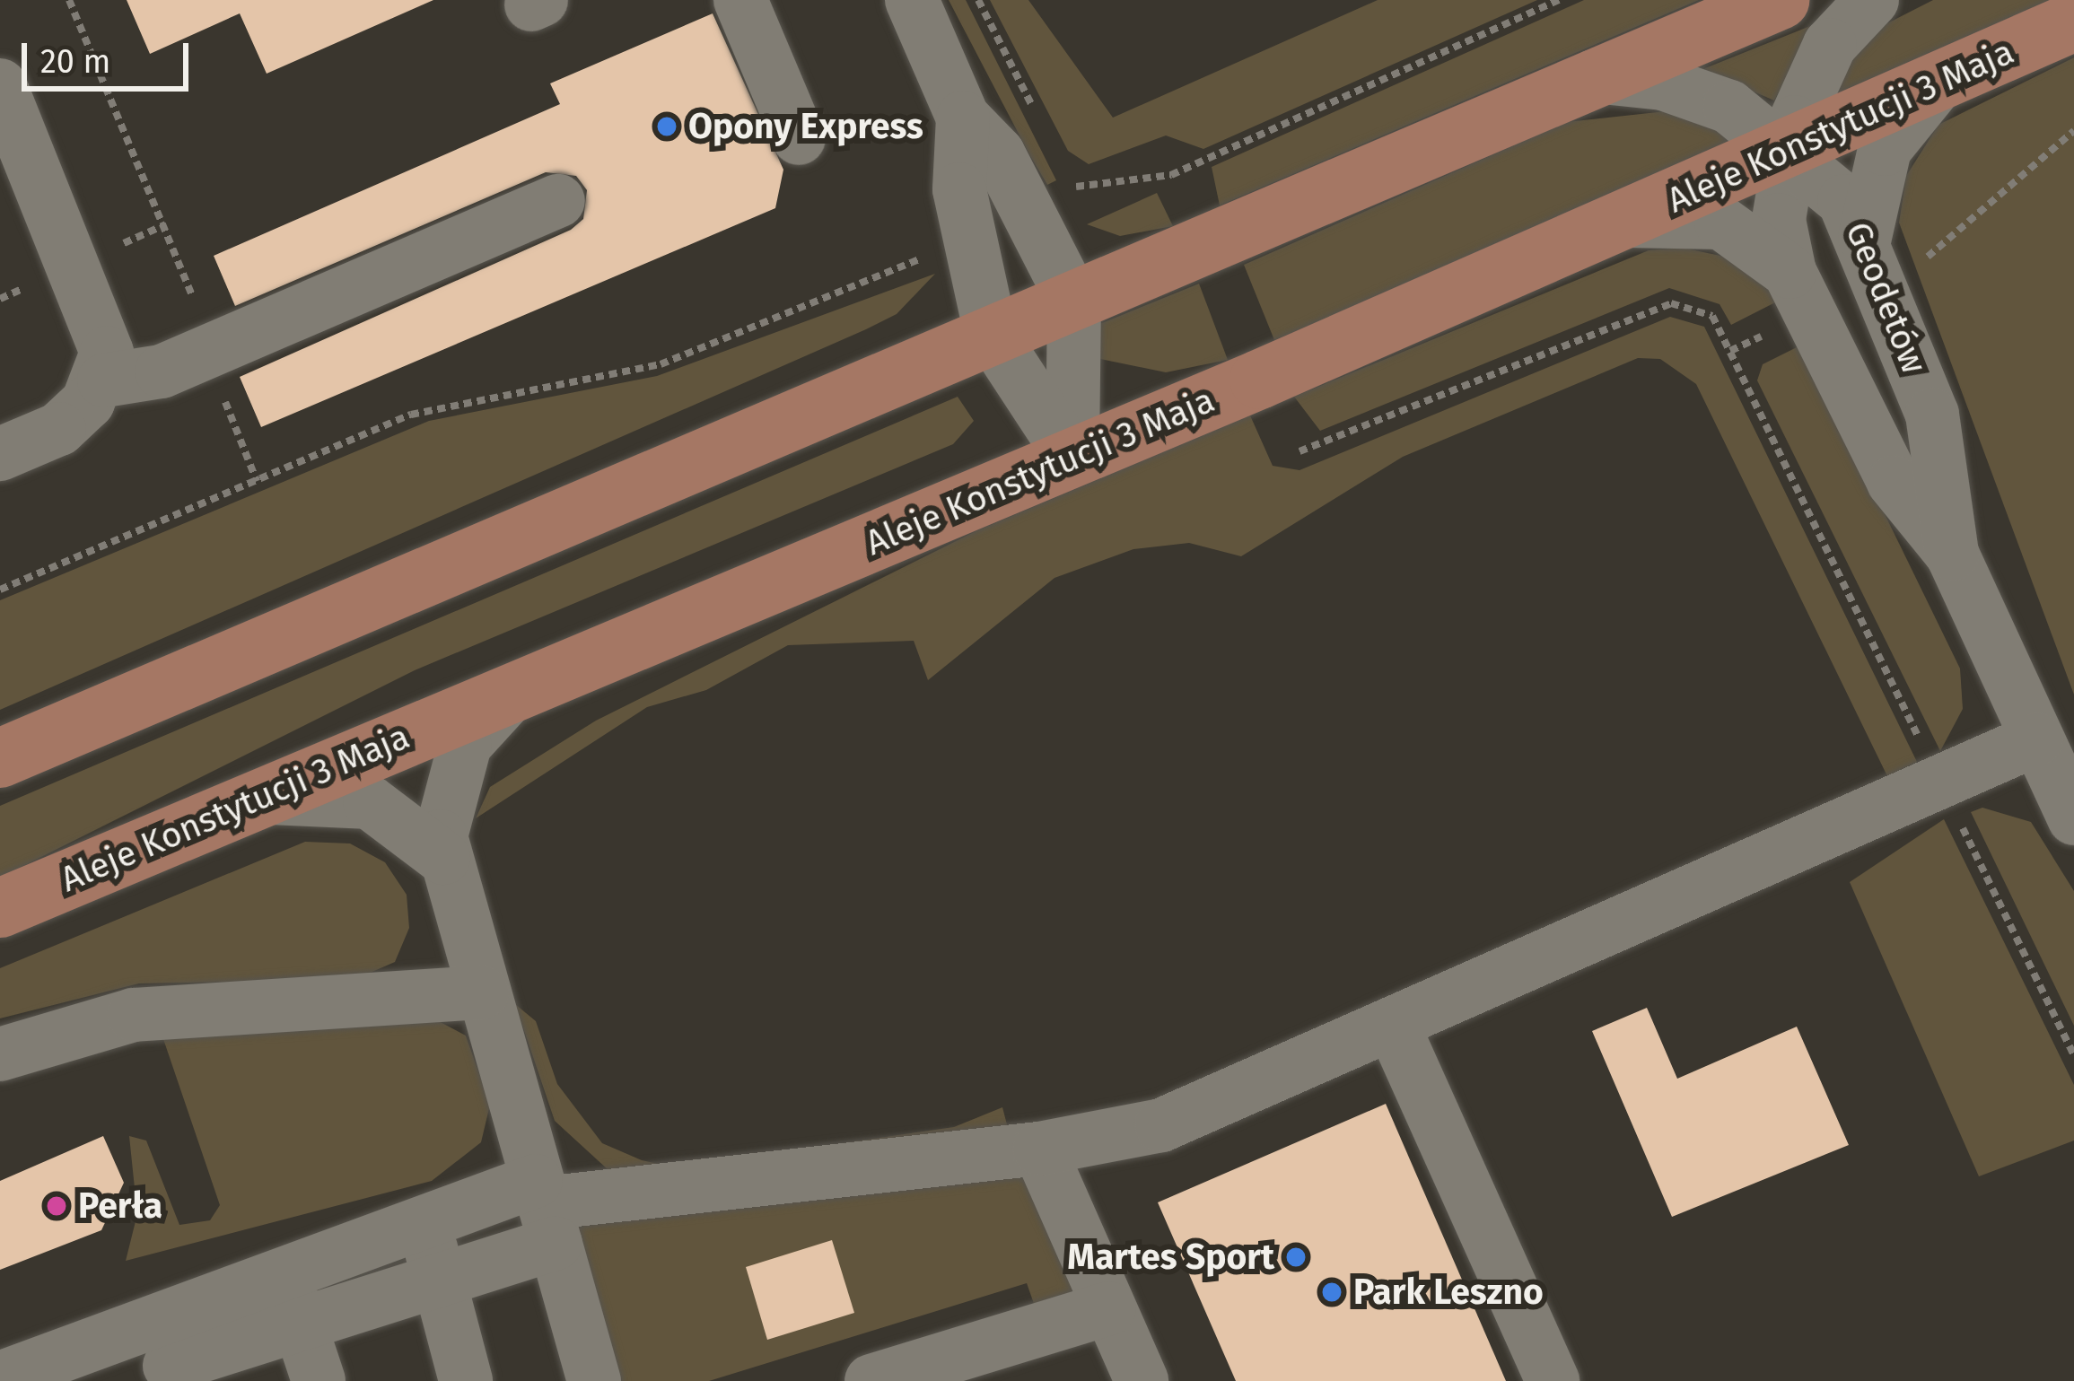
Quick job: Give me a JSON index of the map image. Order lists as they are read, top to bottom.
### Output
{
  "streets": {
    "main road": ["Aleje Konstytucji 3 Maja"],
    "street": ["Geodetów"]
  },
  "crossings": [
    ["Aleje Konstytucji 3 Maja", "Geodetów"]
  ],
  "places": [
    "Opony Express",
    "Perła",
    "Martes Sport",
    "Park Leszno"
  ],
  "scale_bar": "20 m"
}
